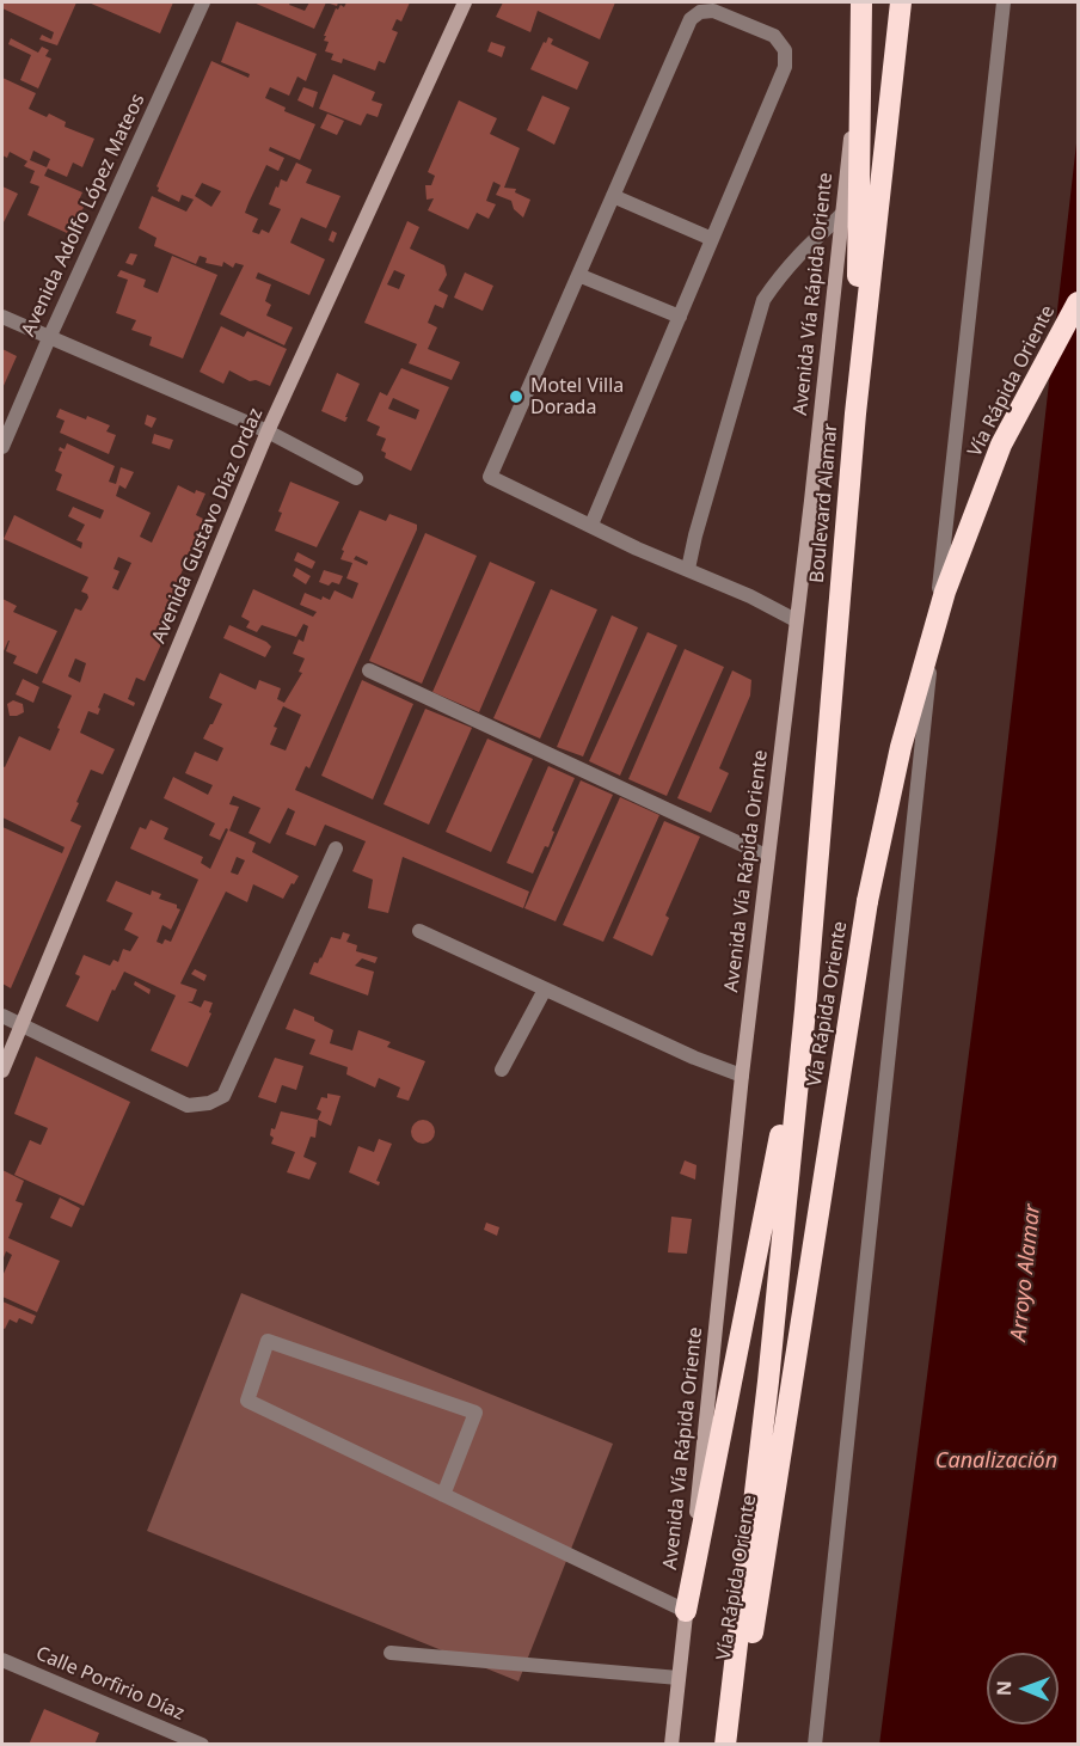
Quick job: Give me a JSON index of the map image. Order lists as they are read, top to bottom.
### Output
{
  "streets": {
    "highway": ["Vía Rápida Oriente", "Boulevard Alamar"],
    "main road": ["Avenida Vía Rápida Oriente", "Avenida Gustavo Díaz Ordaz"],
    "street": ["Avenida Adolfo López Mateos", "Calle Porfirio Díaz"]
  },
  "water": ["Arroyo Alamar", "Canalización"],
  "places": ["Motel Villa Dorada"],
  "north": "left"
}
